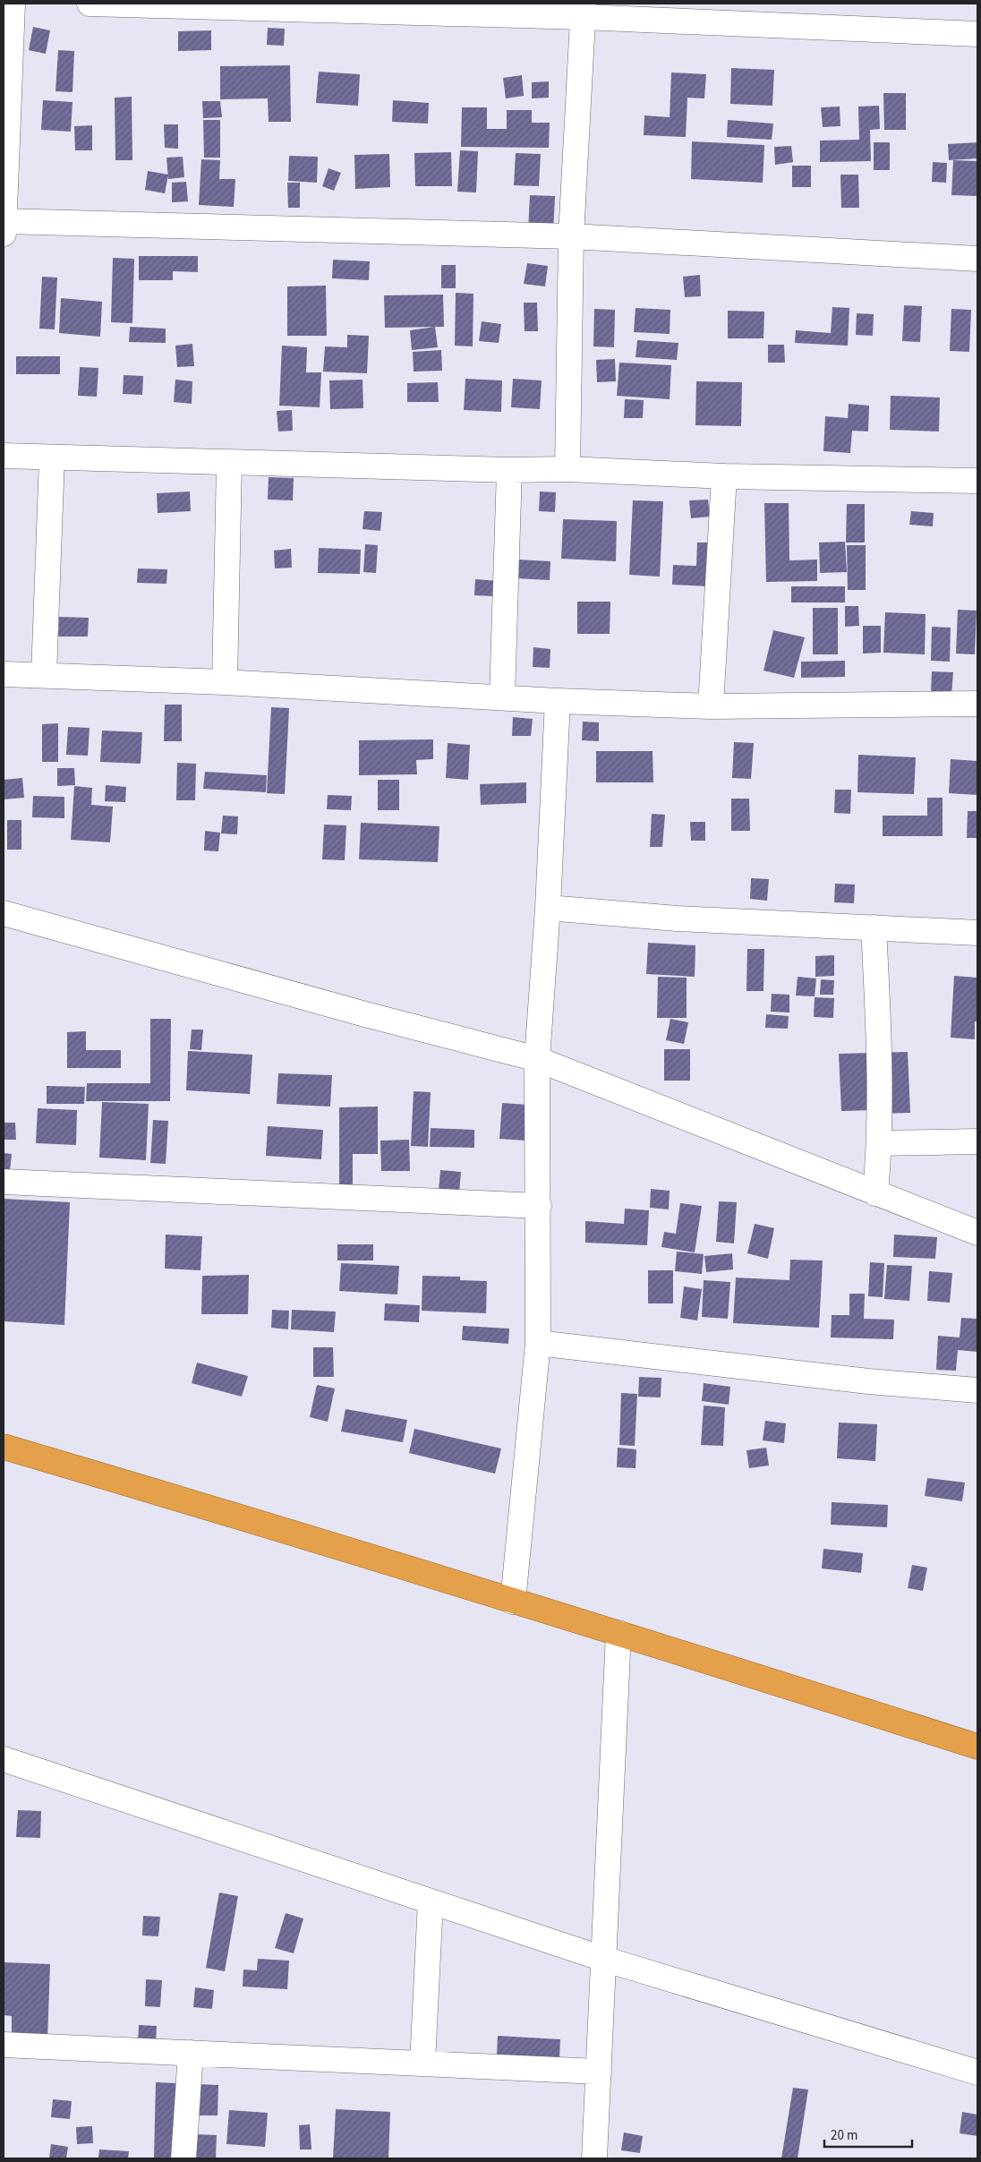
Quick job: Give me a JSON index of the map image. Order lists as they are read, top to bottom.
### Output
{
  "scale_bar": "20 m"
}
